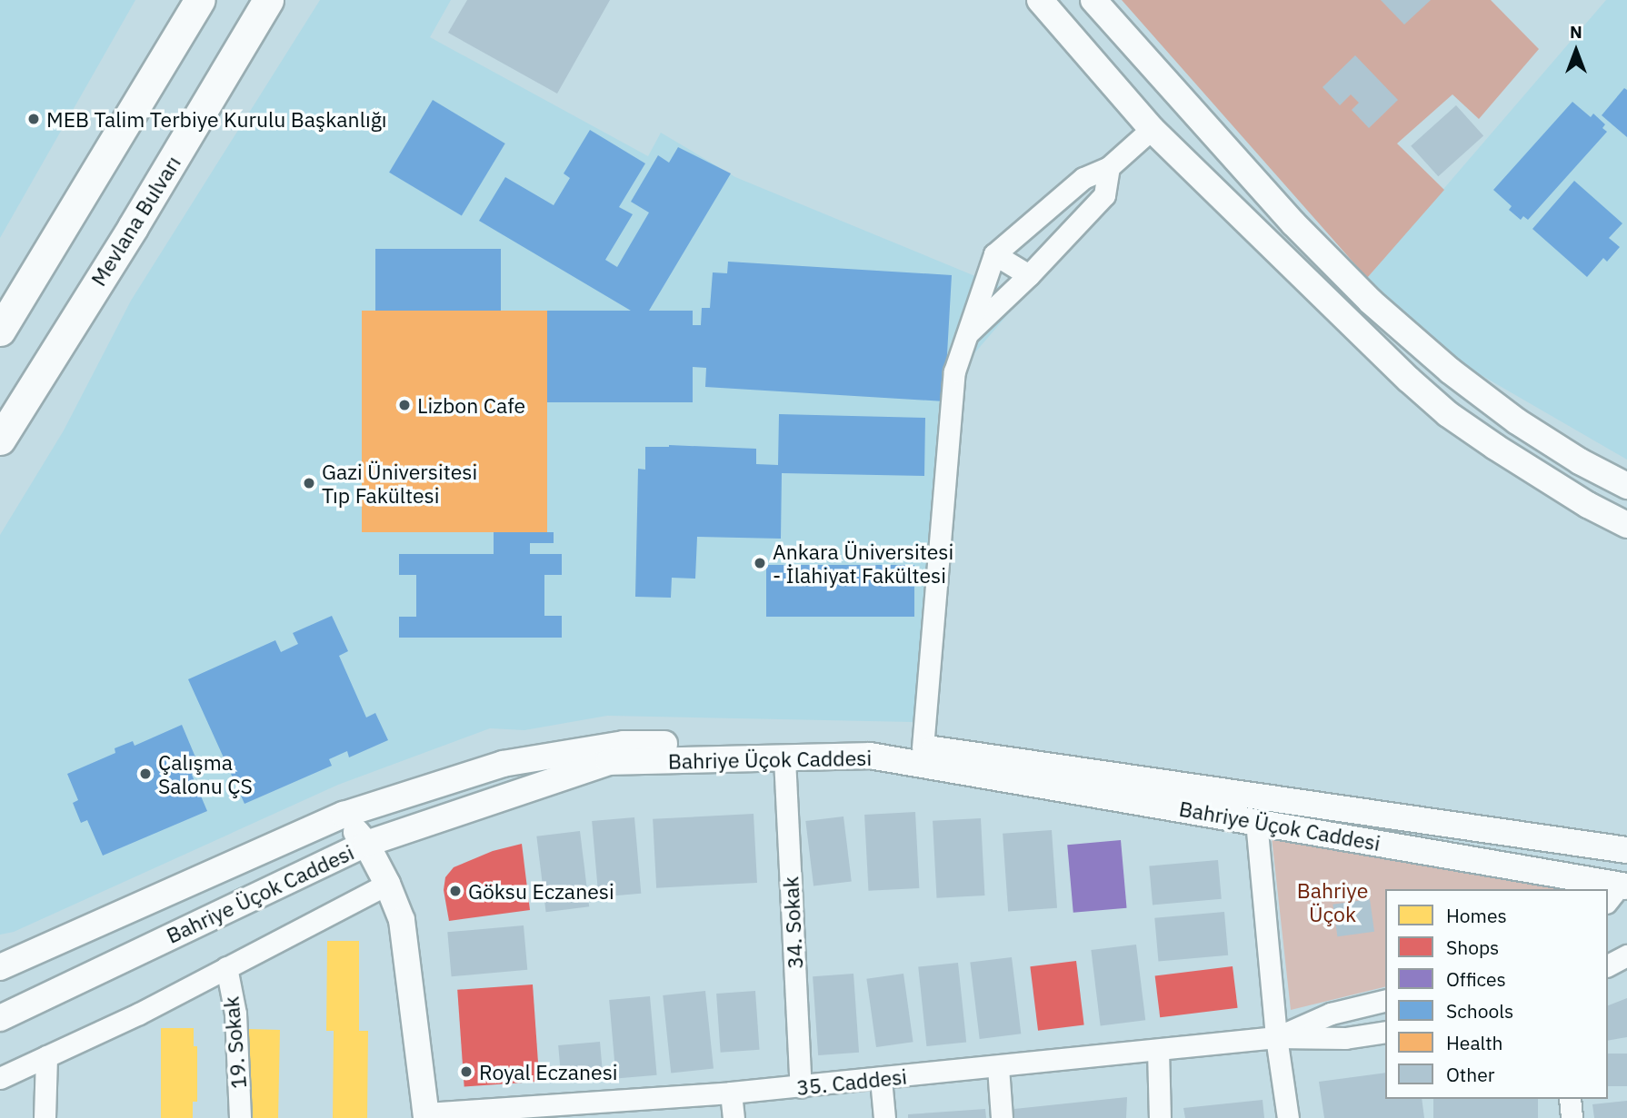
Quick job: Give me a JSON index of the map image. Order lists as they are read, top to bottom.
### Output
{
  "streets": {
    "highway": ["Mevlana Bulvarı"],
    "main road": ["Bahriye Üçok Caddesi"],
    "street": ["34. Sokak", "19. Sokak", "35. Caddesi"]
  },
  "crossings": [
    ["Bahriye Üçok Caddesi", "34. Sokak"],
    ["34. Sokak", "35. Caddesi"]
  ],
  "parks": ["Bahriye Üçok"],
  "places": [
    "MEB Talim Terbiye Kurulu Başkanlığı",
    "Lizbon Cafe",
    "Gazi Üniversitesi Tıp Fakültesi",
    "Ankara Üniversitesi - İlahiyat Fakültesi",
    "Çalışma Salonu ÇS",
    "Göksu Eczanesi",
    "Royal Eczanesi"
  ],
  "legend": [
    "Homes",
    "Shops",
    "Offices",
    "Schools",
    "Health",
    "Other"
  ],
  "north": "top"
}
